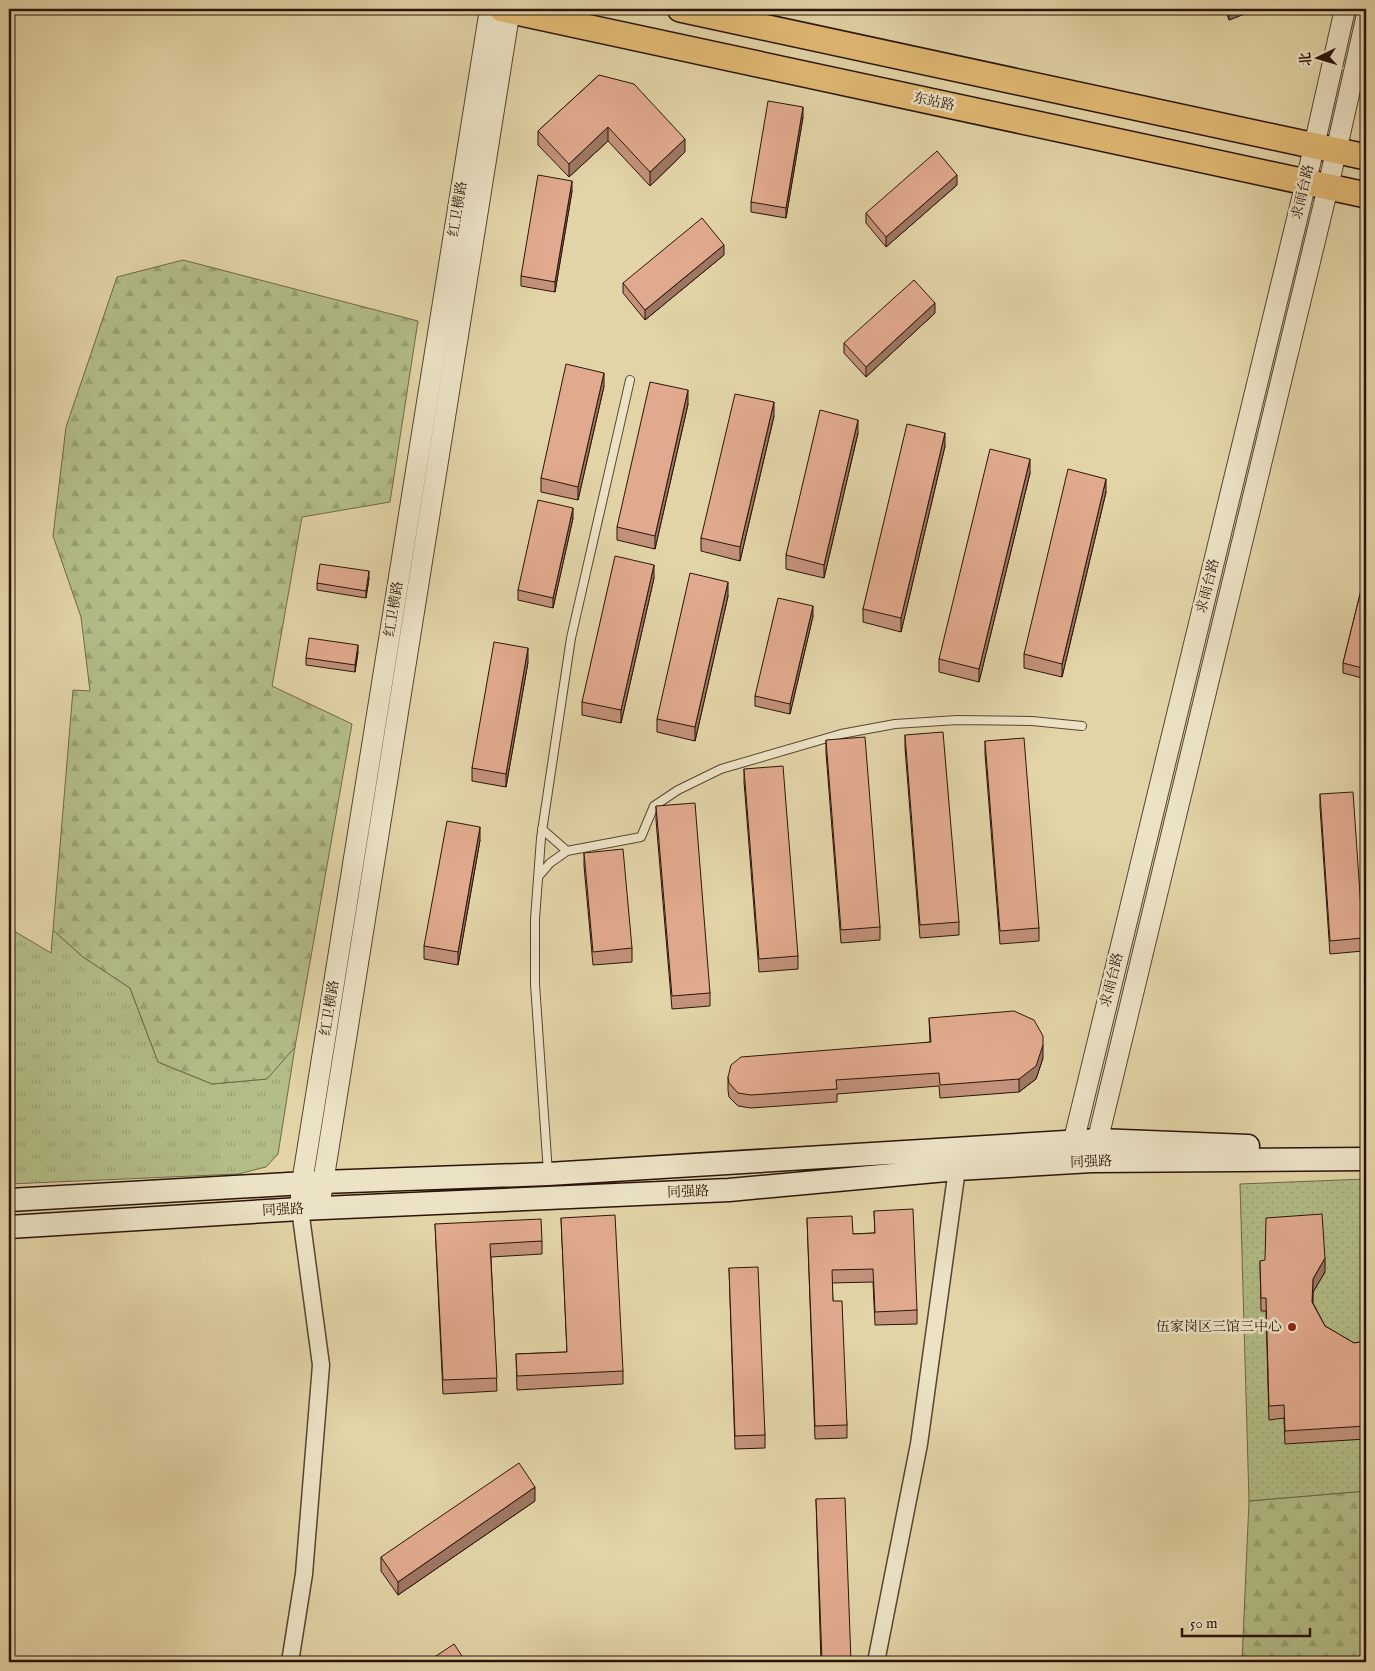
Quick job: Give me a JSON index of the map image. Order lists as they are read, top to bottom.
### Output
{
  "streets": {
    "main road": ["东站路", "同强路"],
    "street": ["求雨台路", "红卫横路"]
  },
  "crossings": [
    ["东站路", "求雨台路"],
    ["东站路", "红卫横路"],
    ["求雨台路", "同强路"],
    ["红卫横路", "同强路"]
  ],
  "places": ["伍家岗区三馆三中心"],
  "scale_bar": "50 m",
  "north": "left"
}
